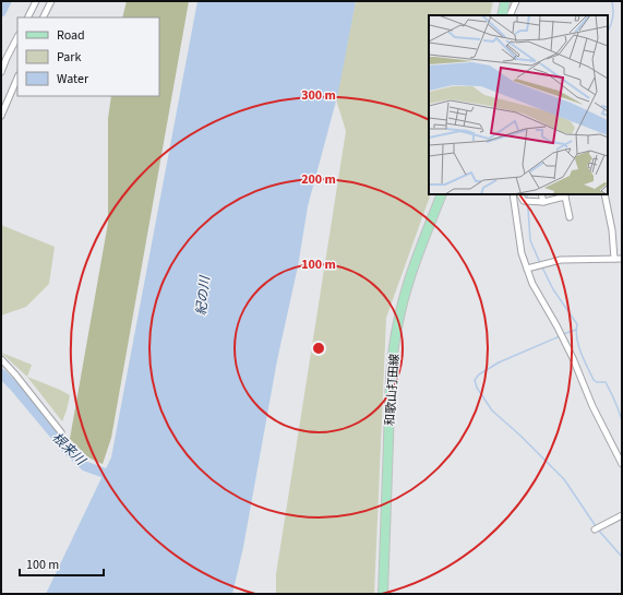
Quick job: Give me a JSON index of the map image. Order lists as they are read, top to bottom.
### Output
{
  "streets": {
    "main road": ["和歌山打田線"]
  },
  "water": ["紀の川", "根来川"],
  "legend": ["Road", "Park", "Water"],
  "scale_bar": "100 m",
  "rings": ["300 m", "200 m", "100 m"]
}
